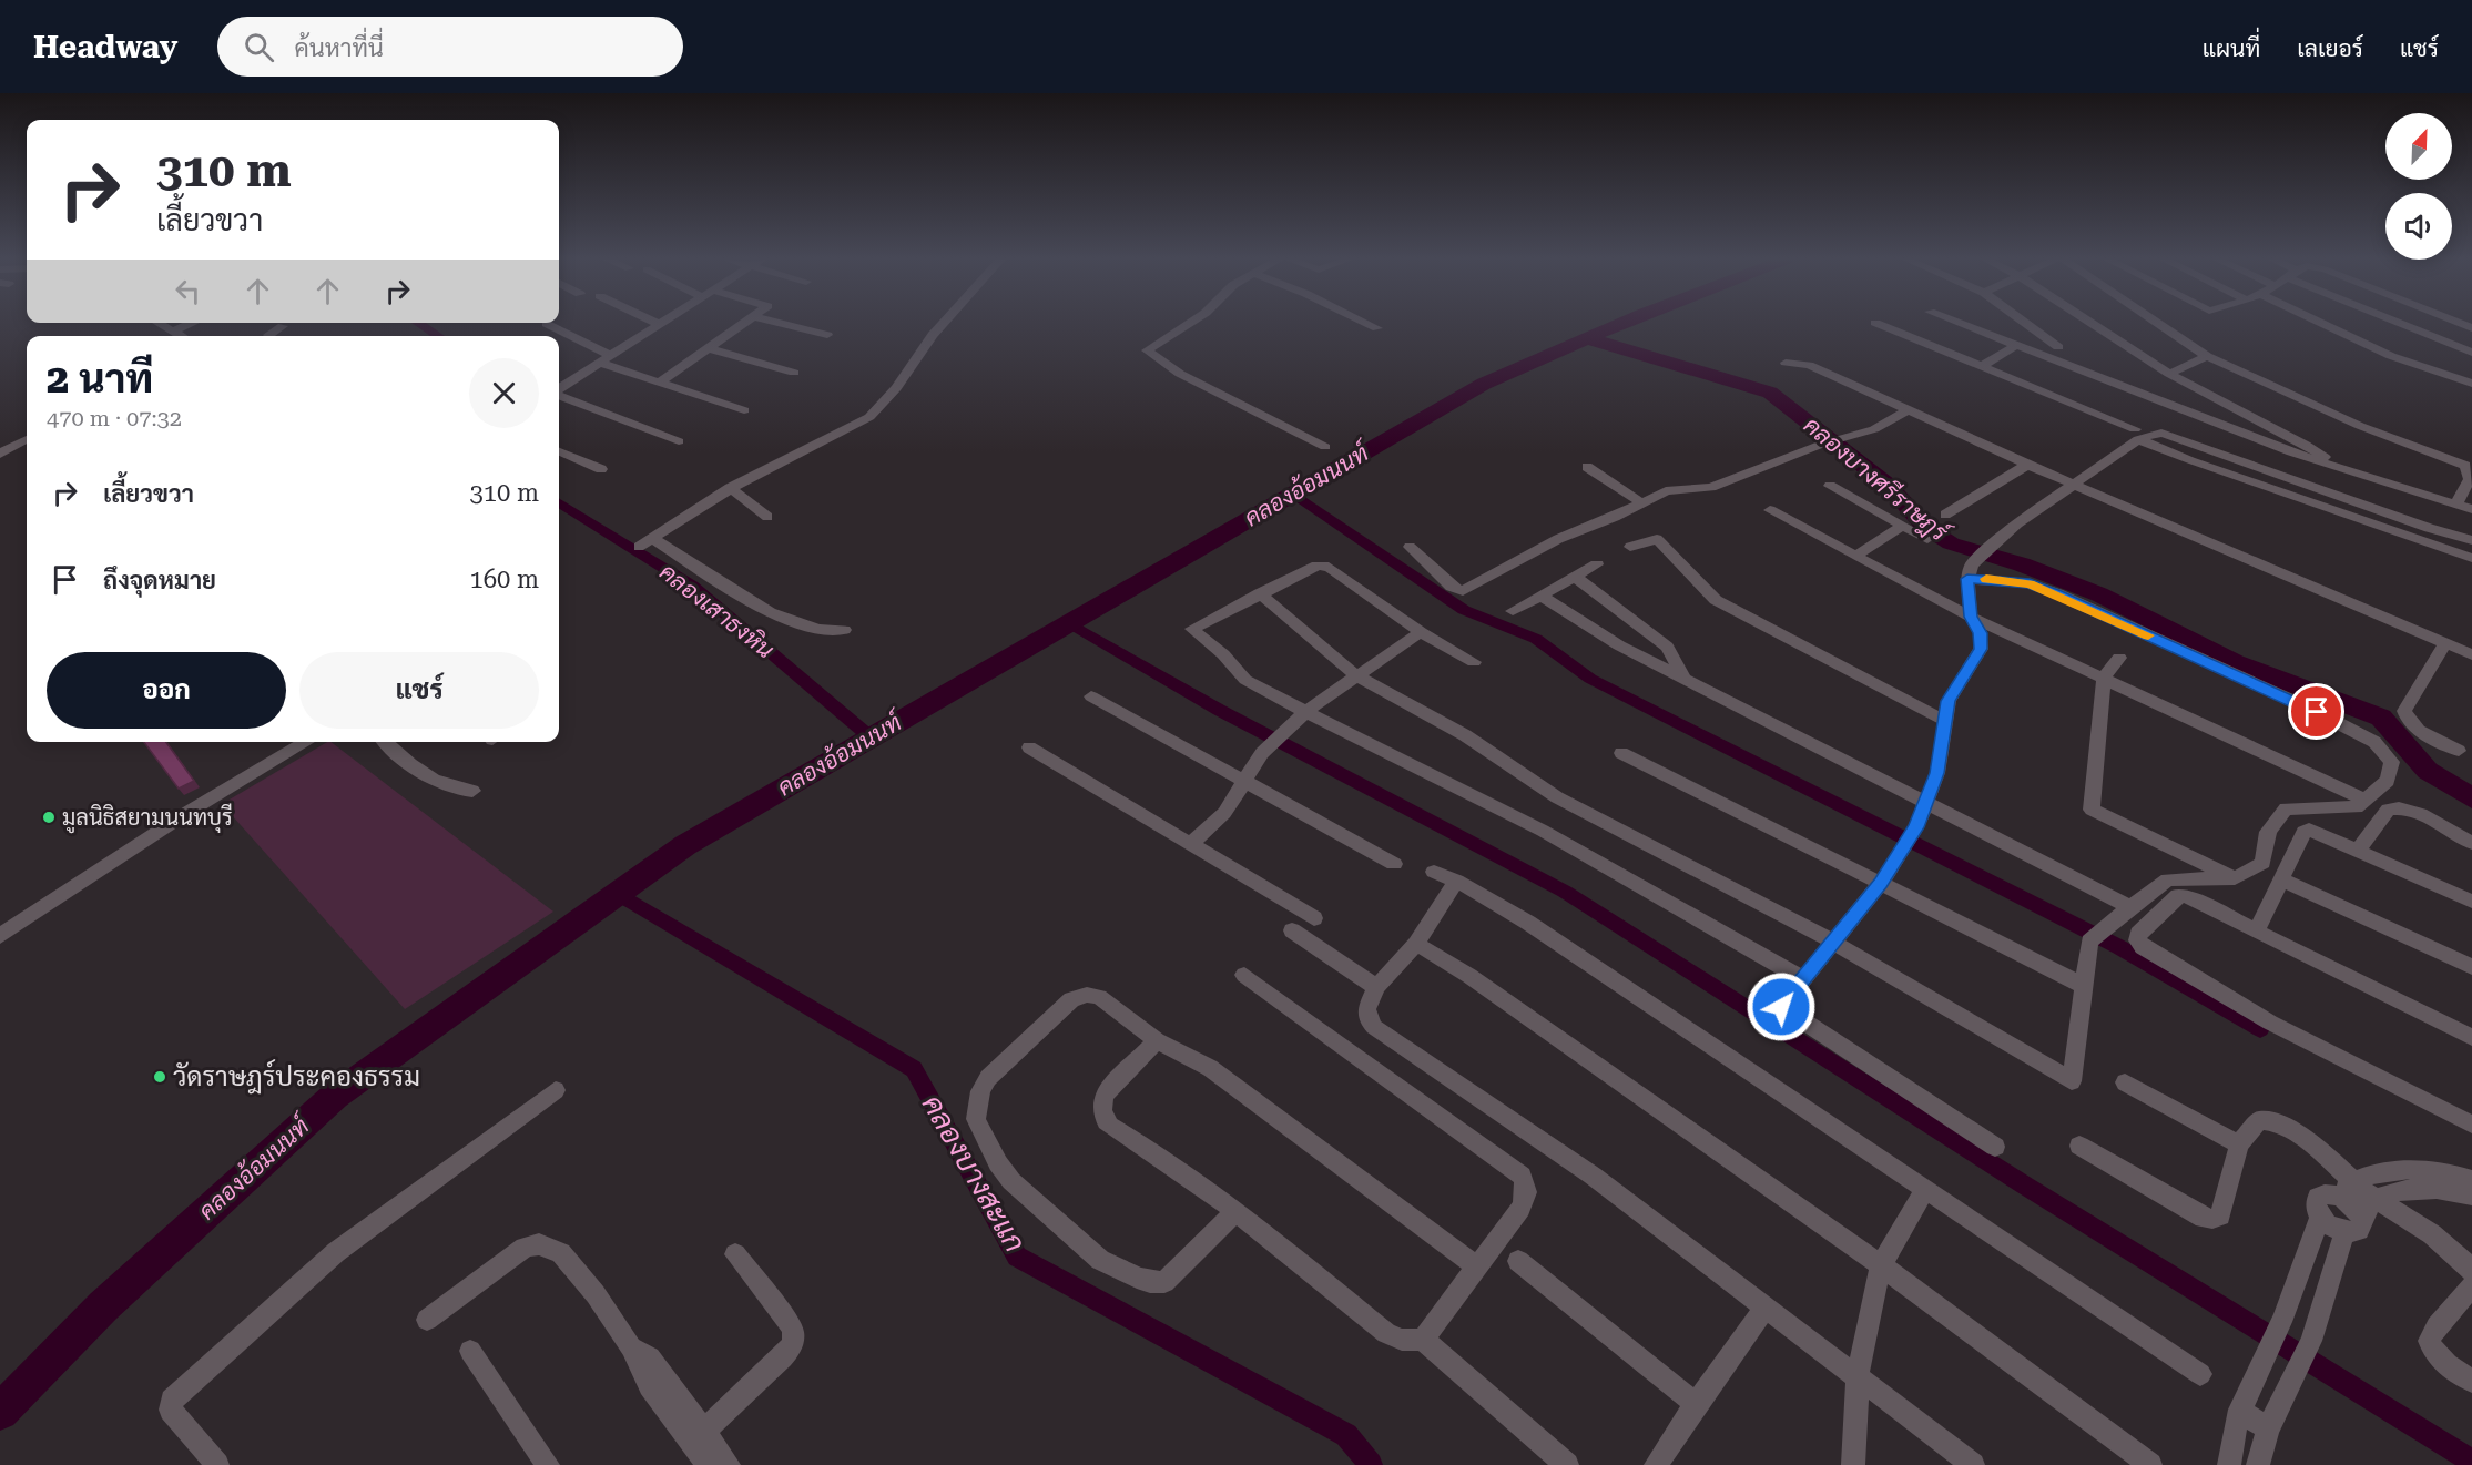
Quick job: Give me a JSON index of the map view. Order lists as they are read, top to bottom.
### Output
{
  "water": [
    "คลองบางศรีราษฎร์",
    "คลองอ้อมนนท์",
    "คลองเสาธงหิน",
    "คลองบางสะแก"
  ],
  "places": ["มูลนิธิสยามนนทบุรี", "วัดราษฎร์ประคองธรรม"],
  "north": "top right",
  "page": {
    "header": "Headway",
    "search": "ค้นหาที่นี่",
    "nav": ["แผนที่", "เลเยอร์", "แชร์"],
    "turn": ["310 m", "เลี้ยวขวา"],
    "heading": ["2 นาที", "470 m · 07:32"],
    "list": [
      {
        "name": "เลี้ยวขวา",
        "value": "310 m"
      },
      {
        "name": "ถึงจุดหมาย",
        "value": "160 m"
      }
    ],
    "buttons": ["ออก", "แชร์"]
  }
}
